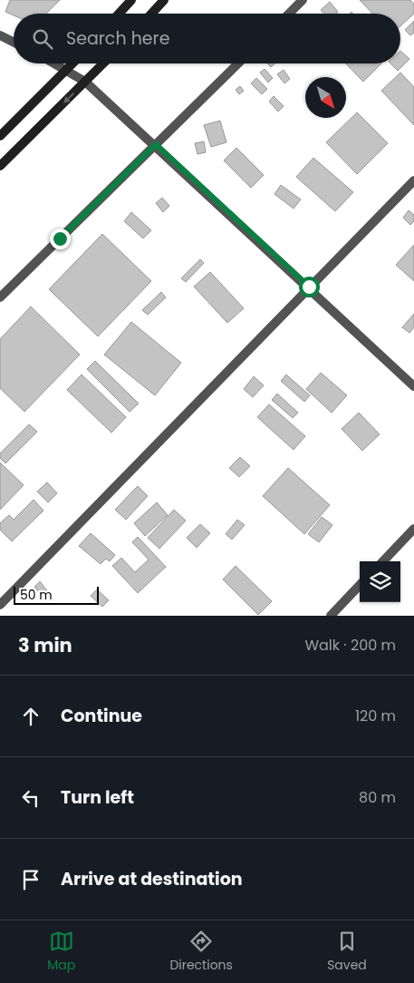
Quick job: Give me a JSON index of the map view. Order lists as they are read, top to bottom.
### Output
{
  "scale_bar": "50 m",
  "north": "bottom right",
  "page": {
    "search": "Search here",
    "scale": "50 m",
    "heading": ["3 min", "Walk · 200 m"],
    "list": [
      ["Continue", "120 m"],
      ["Turn left", "80 m"],
      "Arrive at destination"
    ],
    "nav": ["Map", "Directions", "Saved"]
  }
}
